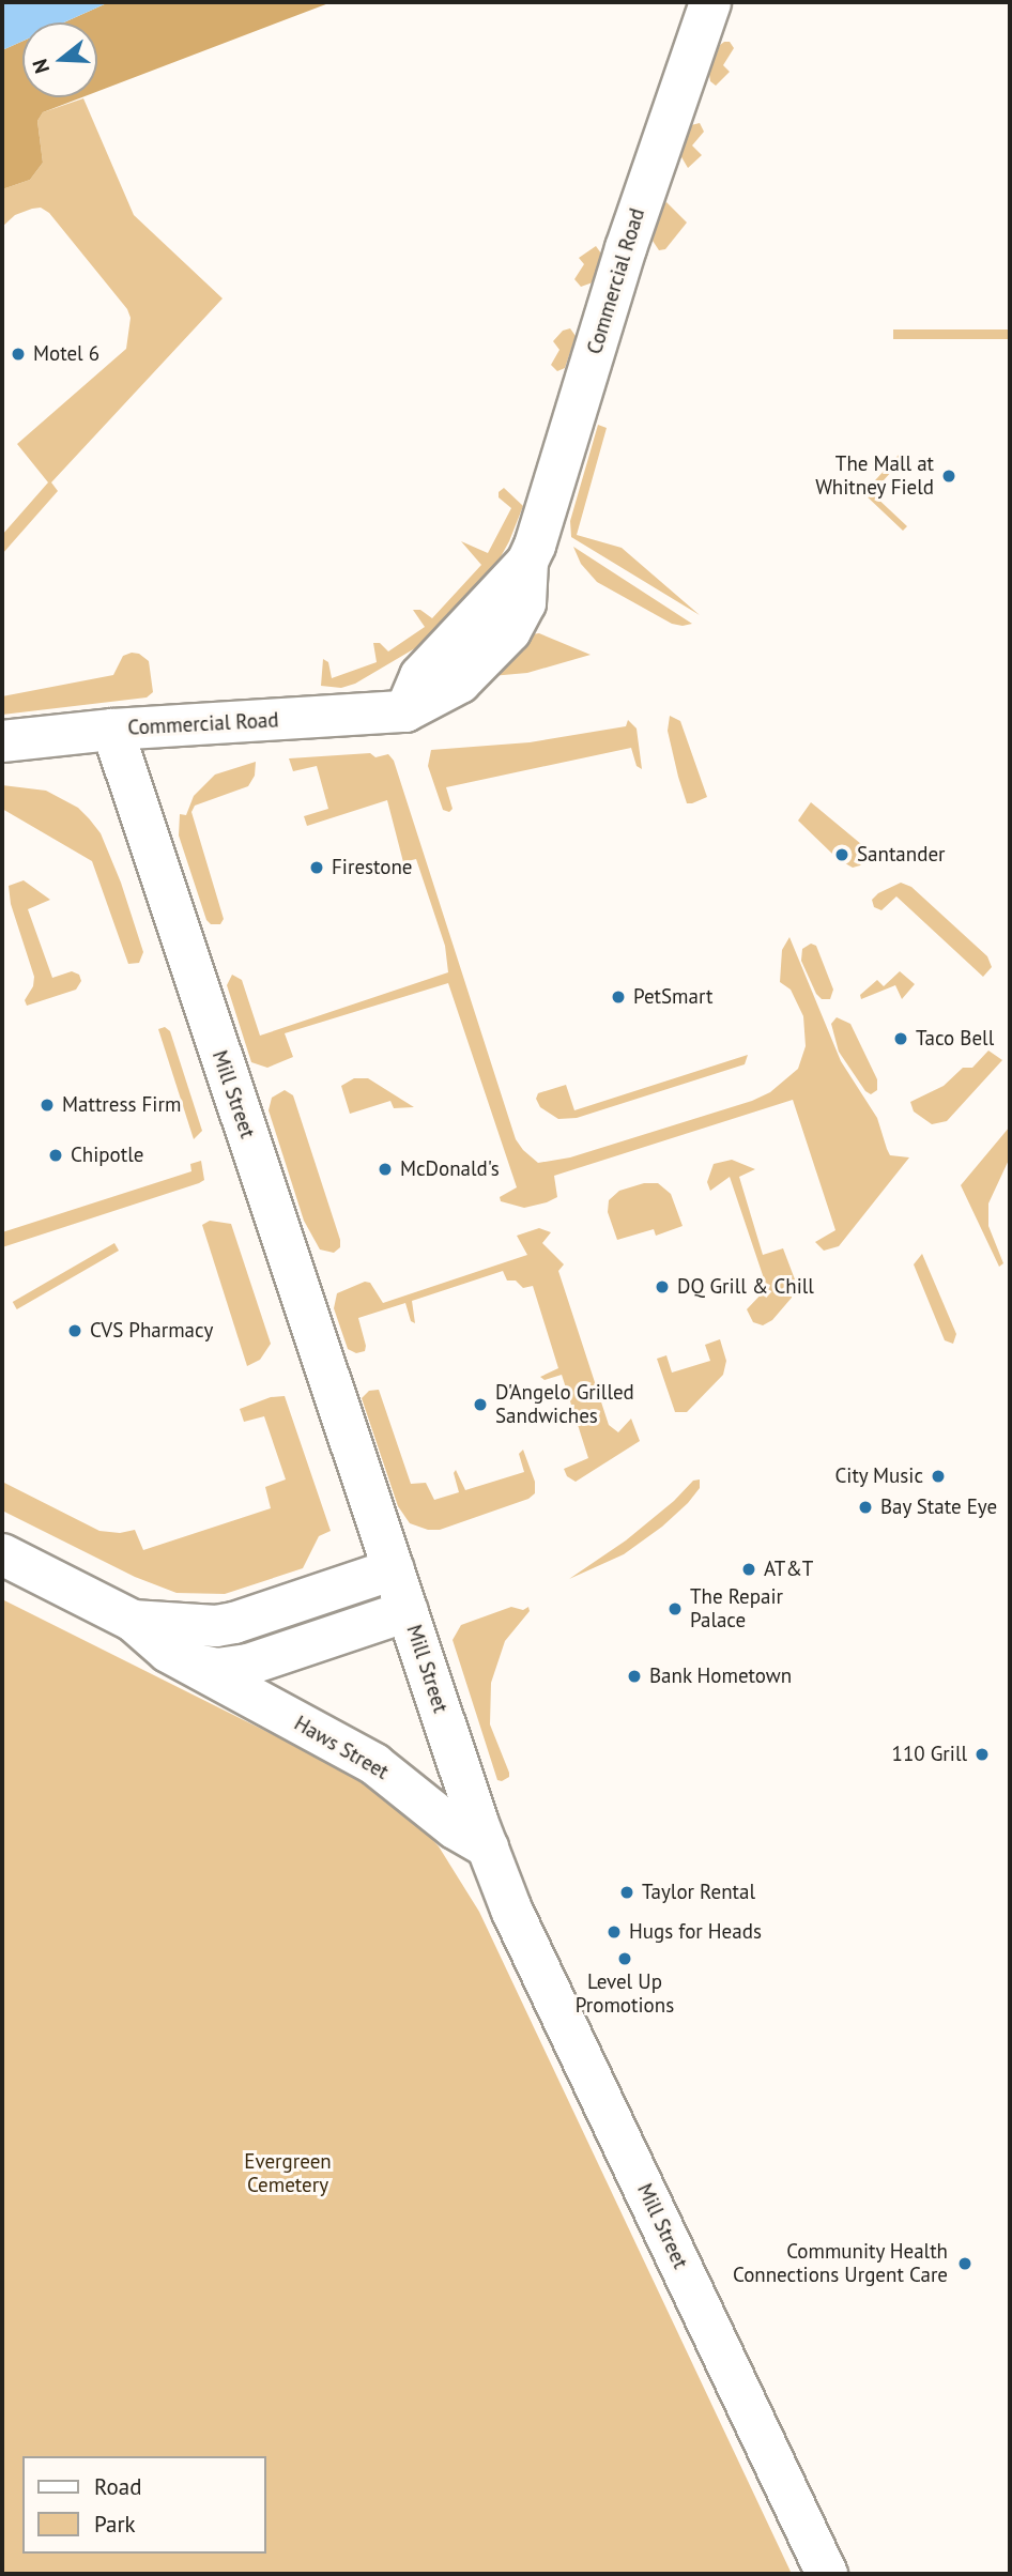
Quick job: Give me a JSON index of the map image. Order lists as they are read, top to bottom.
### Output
{
  "streets": {
    "main road": ["Commercial Road", "Mill Street", "Haws Street"]
  },
  "crossings": [
    ["Commercial Road", "Mill Street"],
    ["Mill Street", "Haws Street"]
  ],
  "parks": ["Evergreen Cemetery"],
  "places": [
    "Motel 6",
    "The Mall at Whitney Field",
    "Santander",
    "Firestone",
    "PetSmart",
    "Taco Bell",
    "Mattress Firm",
    "Chipotle",
    "McDonald's",
    "DQ Grill & Chill",
    "CVS Pharmacy",
    "D'Angelo Grilled Sandwiches",
    "City Music",
    "Bay State Eye",
    "AT&T",
    "The Repair Palace",
    "Bank Hometown",
    "110 Grill",
    "Taylor Rental",
    "Hugs for Heads",
    "Level Up Promotions",
    "Community Health Connections Urgent Care"
  ],
  "legend": ["Road", "Park"],
  "north": "left"
}
